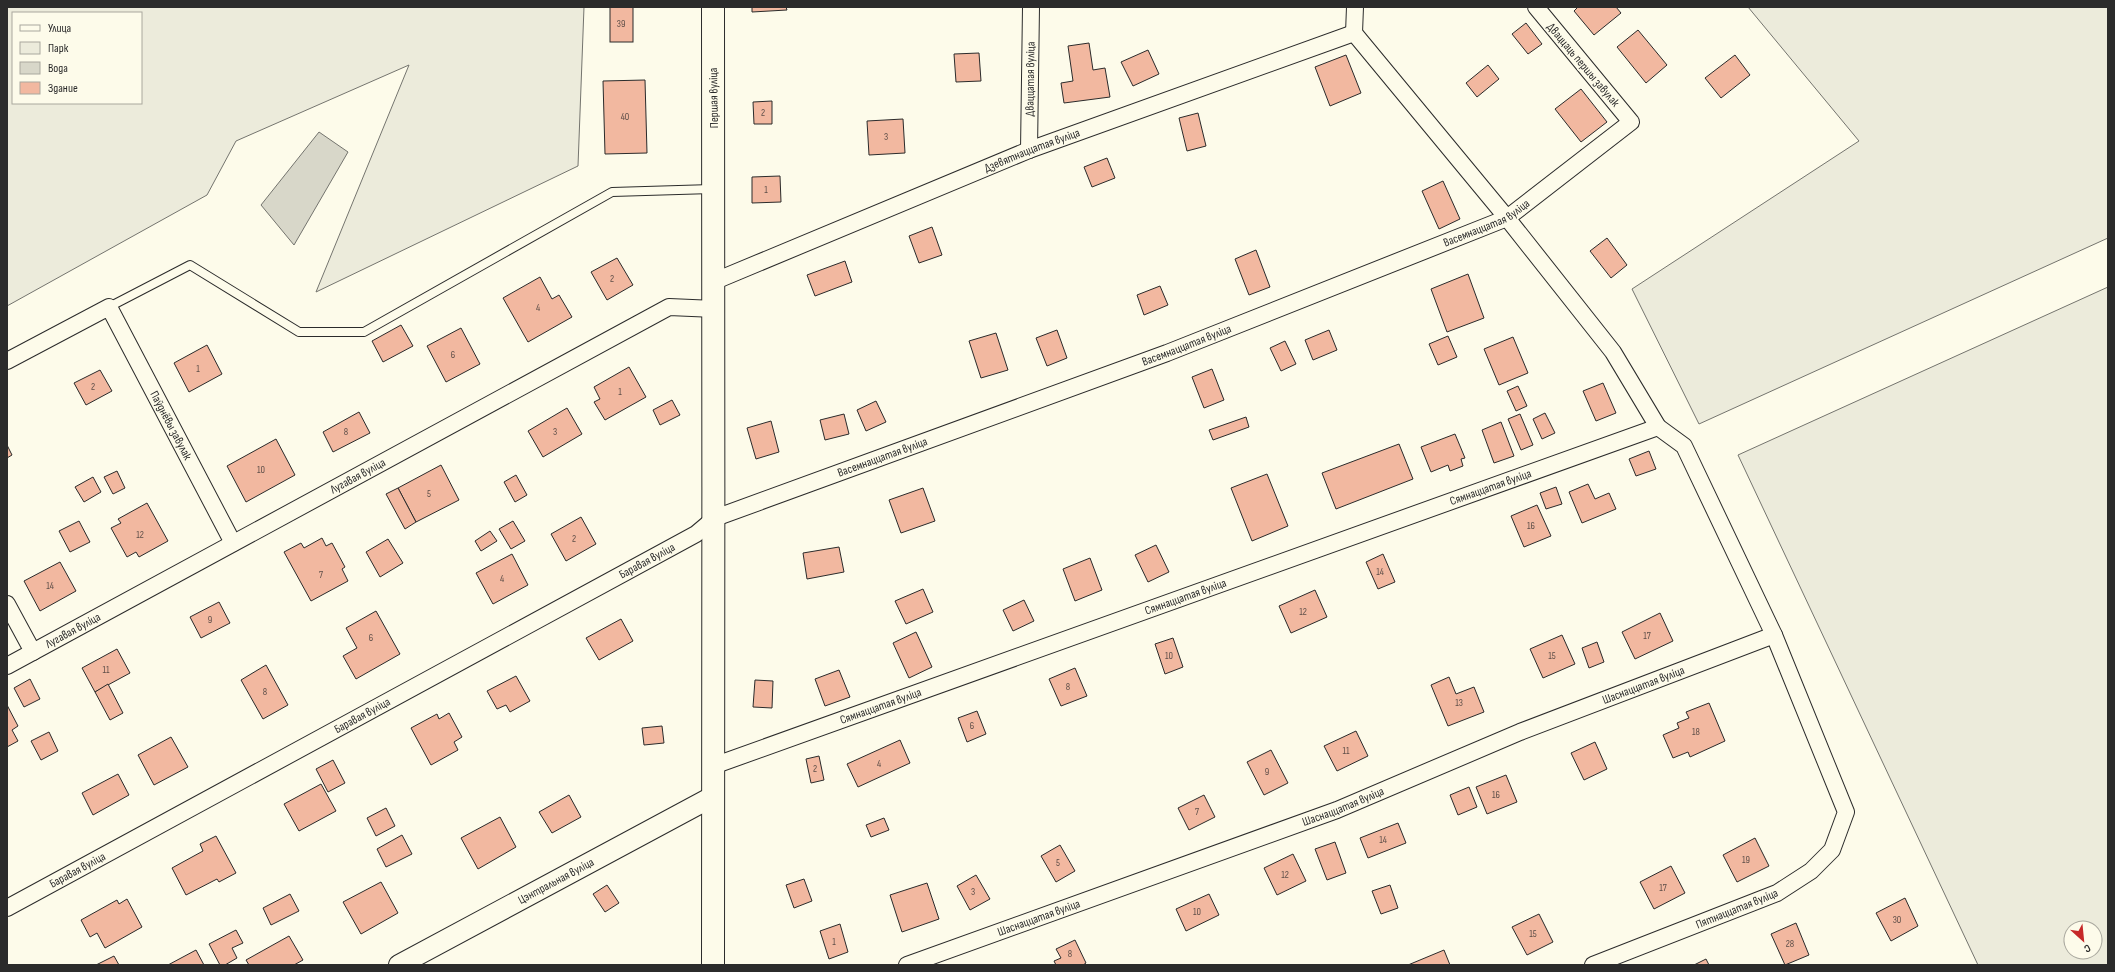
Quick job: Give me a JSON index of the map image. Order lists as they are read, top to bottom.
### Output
{
  "streets": {
    "main road": ["Першая вуліца"],
    "street": [
      "Дваццаць першы завулак",
      "Дваццатая вуліца",
      "Дзевятнаццатая вуліца",
      "Васемнаццатая вуліца",
      "Паўднёвы завулак",
      "Лугавая вуліца",
      "Сямнаццатая вуліца",
      "Баравая вуліца",
      "Шаснаццатая вуліца",
      "Цэнтральная вуліца",
      "Пятнаццатая вуліца"
    ]
  },
  "crossings": [
    ["Дваццаць першы завулак", "Васемнаццатая вуліца"],
    ["Дваццатая вуліца", "Дзевятнаццатая вуліца"],
    ["Першая вуліца", "Дзевятнаццатая вуліца"],
    ["Першая вуліца", "Васемнаццатая вуліца"],
    ["Першая вуліца", "Лугавая вуліца"],
    ["Першая вуліца", "Сямнаццатая вуліца"],
    ["Першая вуліца", "Баравая вуліца"],
    ["Першая вуліца", "Цэнтральная вуліца"],
    ["Васемнаццатая вуліца", "Баравая вуліца"],
    ["Паўднёвы завулак", "Лугавая вуліца"],
    ["Шаснаццатая вуліца", "Пятнаццатая вуліца"]
  ],
  "house_numbers": [
    "39",
    "2",
    "40",
    "3",
    "1",
    "2",
    "4",
    "6",
    "1",
    "2",
    "1",
    "8",
    "3",
    "10",
    "5",
    "16",
    "12",
    "2",
    "14",
    "7",
    "4",
    "14",
    "12",
    "9",
    "17",
    "6",
    "10",
    "15",
    "11",
    "8",
    "8",
    "13",
    "6",
    "18",
    "11",
    "4",
    "2",
    "9",
    "16",
    "7",
    "14",
    "19",
    "5",
    "12",
    "17",
    "3",
    "10",
    "30",
    "15",
    "1",
    "28",
    "8"
  ],
  "legend": [
    "Улица",
    "Парк",
    "Вода",
    "Здание"
  ],
  "north": "bottom right"
}
